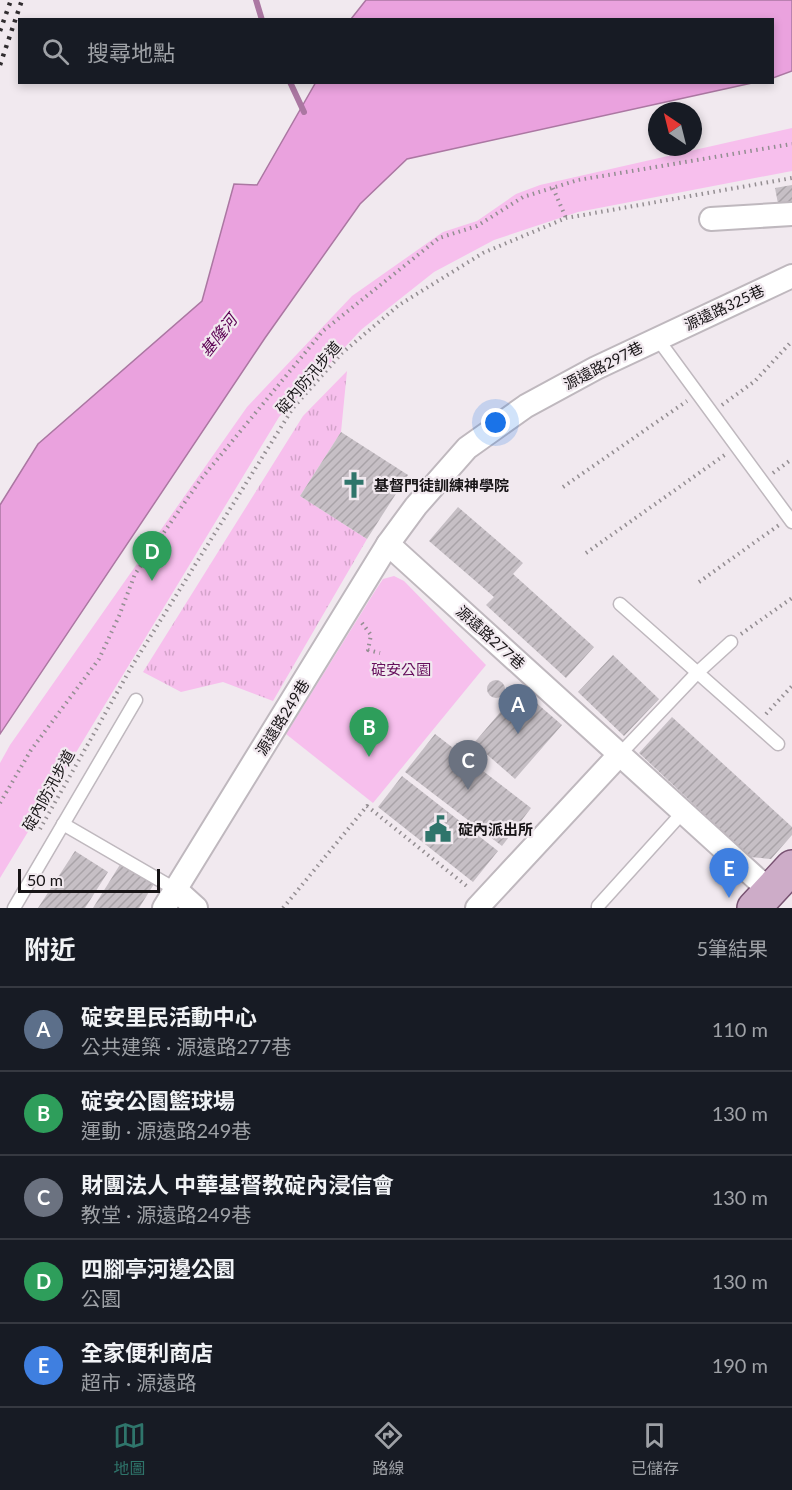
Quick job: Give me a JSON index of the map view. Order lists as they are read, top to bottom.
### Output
{
  "streets": {
    "street": [
      "源遠路325巷",
      "源遠路297巷",
      "源遠路277巷",
      "源遠路249巷"
    ],
    "path": ["碇內防汛步道"]
  },
  "crossings": [
    ["源遠路325巷", "源遠路297巷"],
    ["源遠路297巷", "源遠路277巷"],
    ["源遠路297巷", "源遠路249巷"],
    ["源遠路277巷", "源遠路249巷"]
  ],
  "water": ["基隆河"],
  "parks": ["碇安公園"],
  "places": {
    "church": ["基督門徒訓練神學院"],
    "public building": ["碇內派出所"]
  },
  "scale_bar": "50 m",
  "north": "top left",
  "page": {
    "search": "搜尋地點",
    "pins": [
      "D",
      "A",
      "B",
      "C",
      "E"
    ],
    "scale": "50 m",
    "heading": ["附近", "5筆結果"],
    "list": [
      {
        "mark": "A",
        "name": "碇安里民活動中心",
        "note": "公共建築 · 源遠路277巷",
        "value": "110 m"
      },
      {
        "mark": "B",
        "name": "碇安公園籃球場",
        "note": "運動 · 源遠路249巷",
        "value": "130 m"
      },
      {
        "mark": "C",
        "name": "財團法人 中華基督教碇內浸信會",
        "note": "教堂 · 源遠路249巷",
        "value": "130 m"
      },
      {
        "mark": "D",
        "name": "四腳亭河邊公園",
        "note": "公園",
        "value": "130 m"
      },
      {
        "mark": "E",
        "name": "全家便利商店",
        "note": "超市 · 源遠路",
        "value": "190 m"
      }
    ],
    "nav": ["地圖", "路線", "已儲存"]
  }
}
